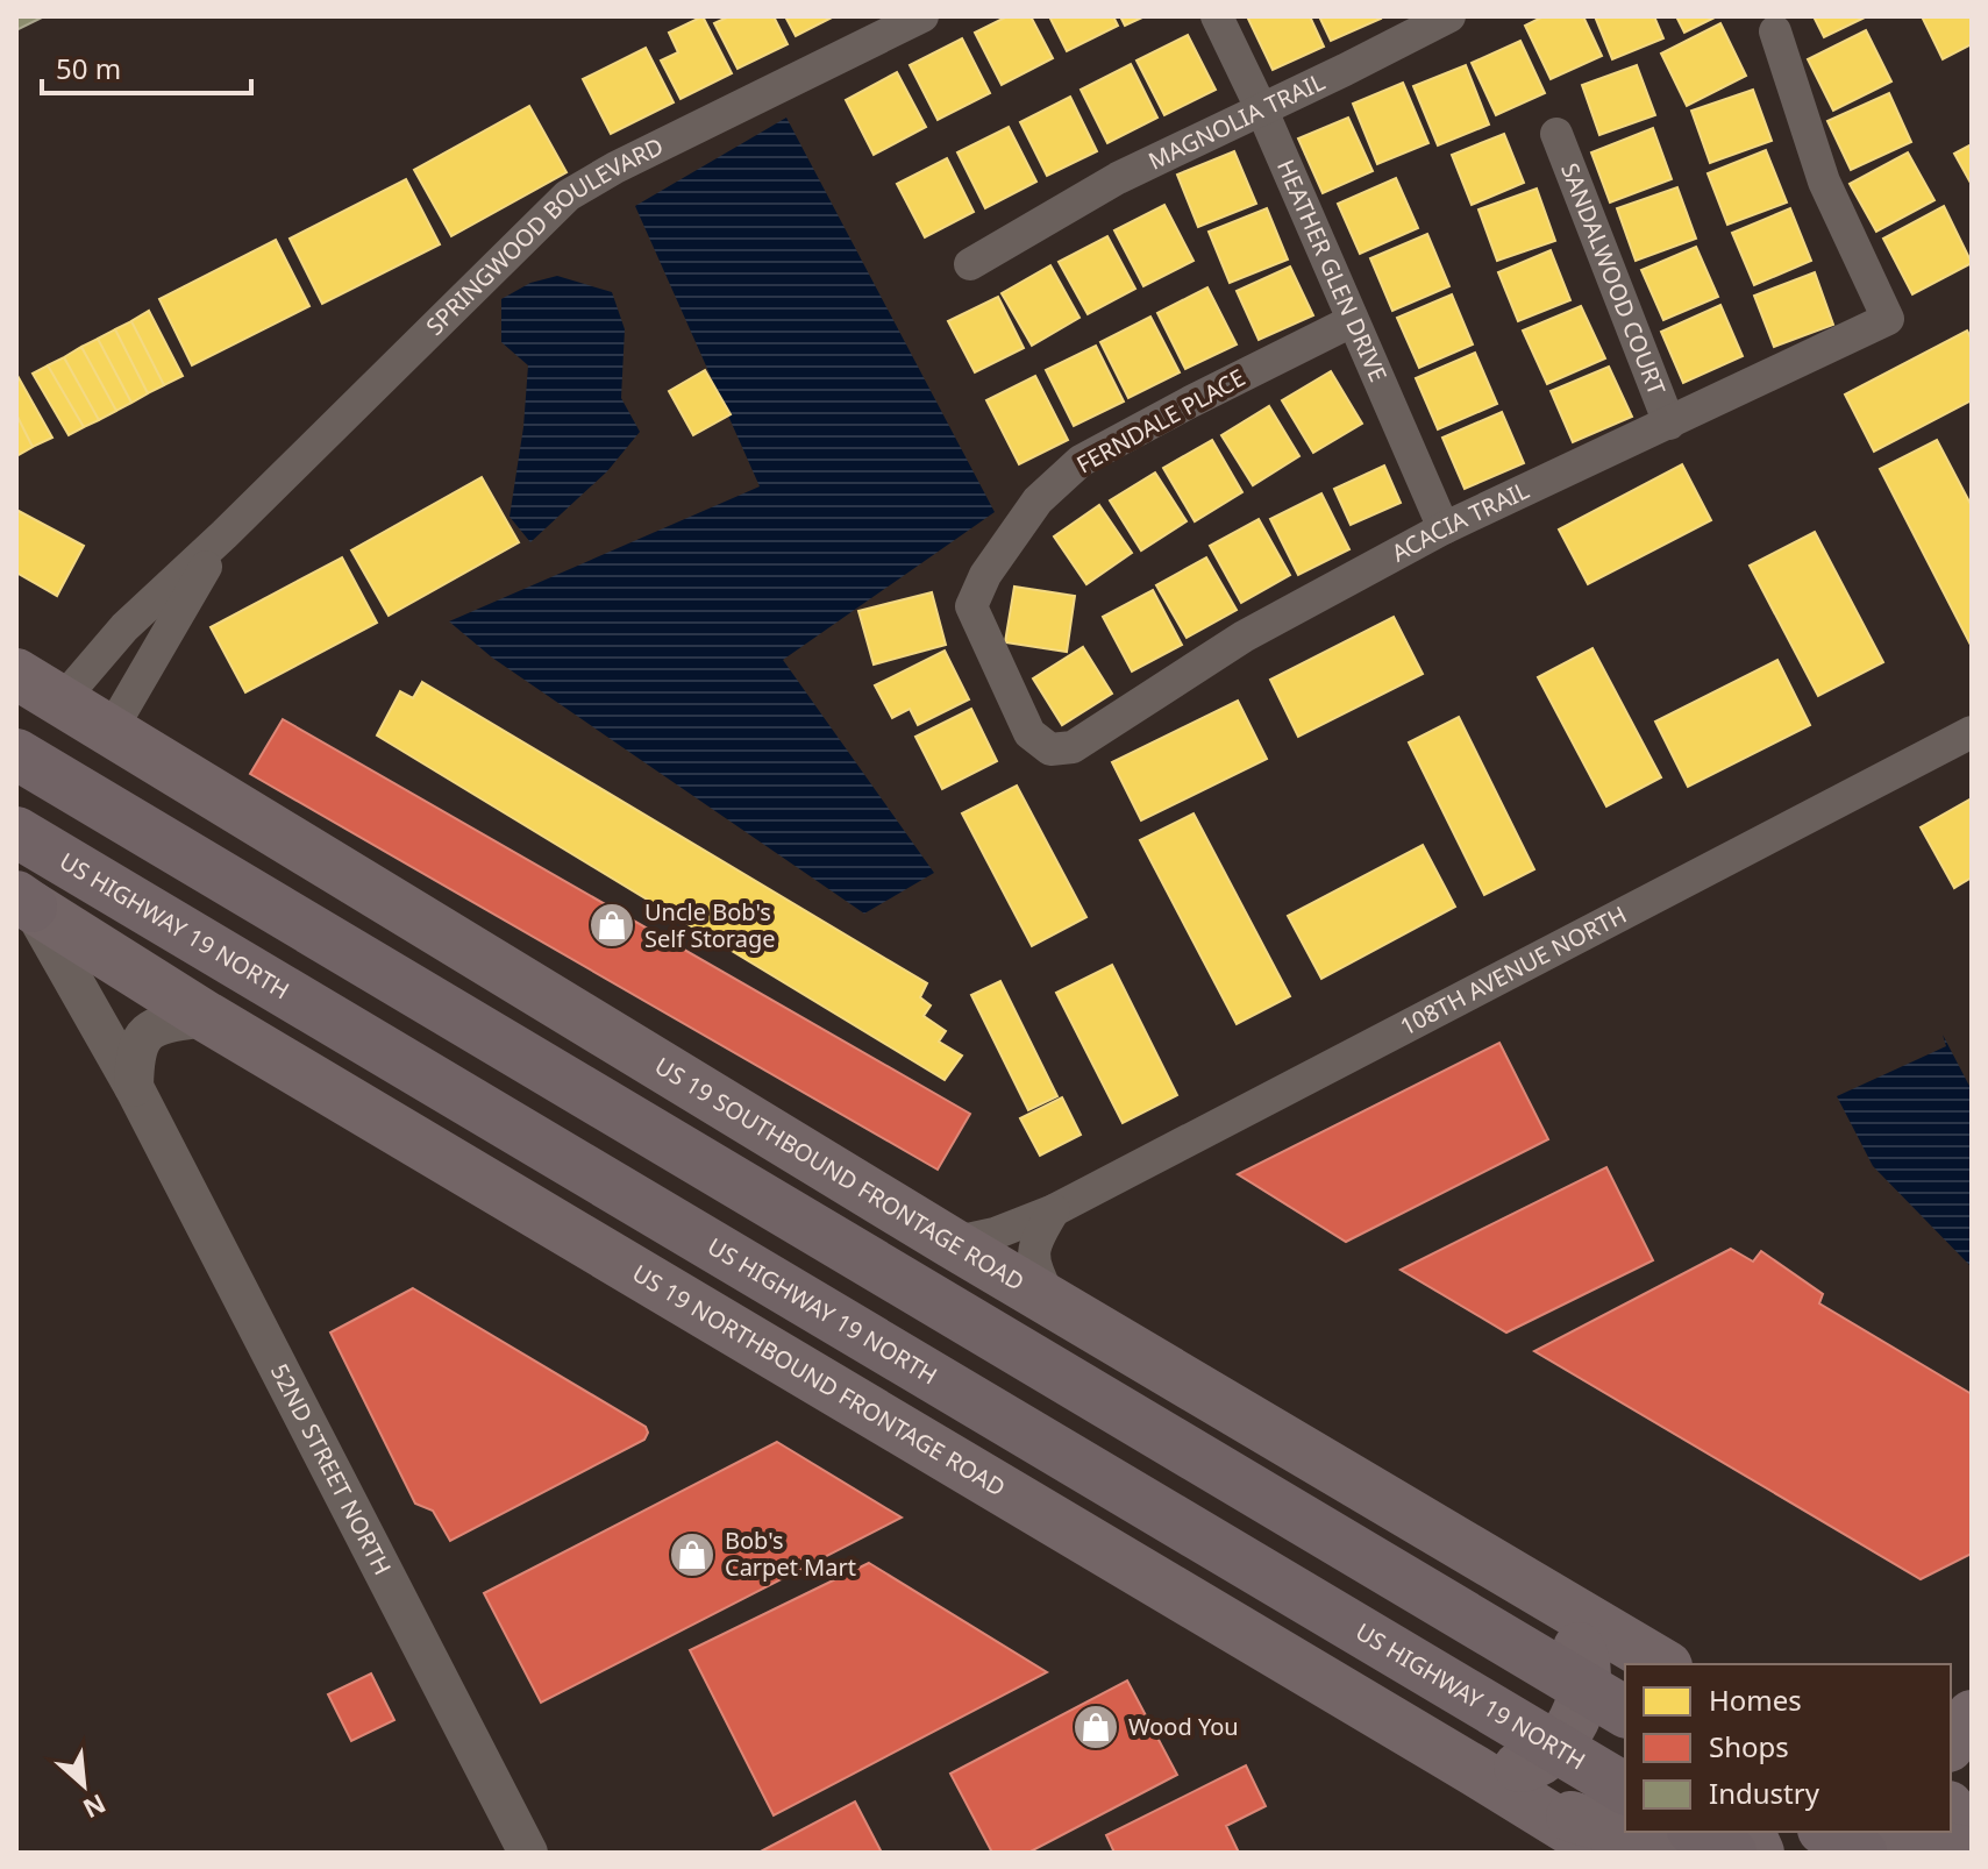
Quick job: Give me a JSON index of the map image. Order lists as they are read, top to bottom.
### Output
{
  "streets": {
    "highway": ["US HIGHWAY 19 NORTH"],
    "main road": ["US 19 SOUTHBOUND FRONTAGE ROAD", "US 19 NORTHBOUND FRONTAGE ROAD"],
    "street": [
      "MAGNOLIA TRAIL",
      "SPRINGWOOD BOULEVARD",
      "HEATHER GLEN DRIVE",
      "SANDALWOOD COURT",
      "FERNDALE PLACE",
      "ACACIA TRAIL",
      "108TH AVENUE NORTH",
      "52ND STREET NORTH"
    ]
  },
  "crossings": [
    ["MAGNOLIA TRAIL", "HEATHER GLEN DRIVE"],
    ["SPRINGWOOD BOULEVARD", "US 19 SOUTHBOUND FRONTAGE ROAD"],
    ["HEATHER GLEN DRIVE", "FERNDALE PLACE"],
    ["HEATHER GLEN DRIVE", "ACACIA TRAIL"],
    ["SANDALWOOD COURT", "ACACIA TRAIL"],
    ["FERNDALE PLACE", "ACACIA TRAIL"],
    ["108TH AVENUE NORTH", "US 19 SOUTHBOUND FRONTAGE ROAD"],
    ["US 19 NORTHBOUND FRONTAGE ROAD", "52ND STREET NORTH"]
  ],
  "places": {
    "shop": ["Uncle Bob's Self Storage", "Bob's Carpet Mart", "Wood You"]
  },
  "legend": ["Homes", "Shops", "Industry"],
  "scale_bar": "50 m",
  "north": "bottom right"
}
